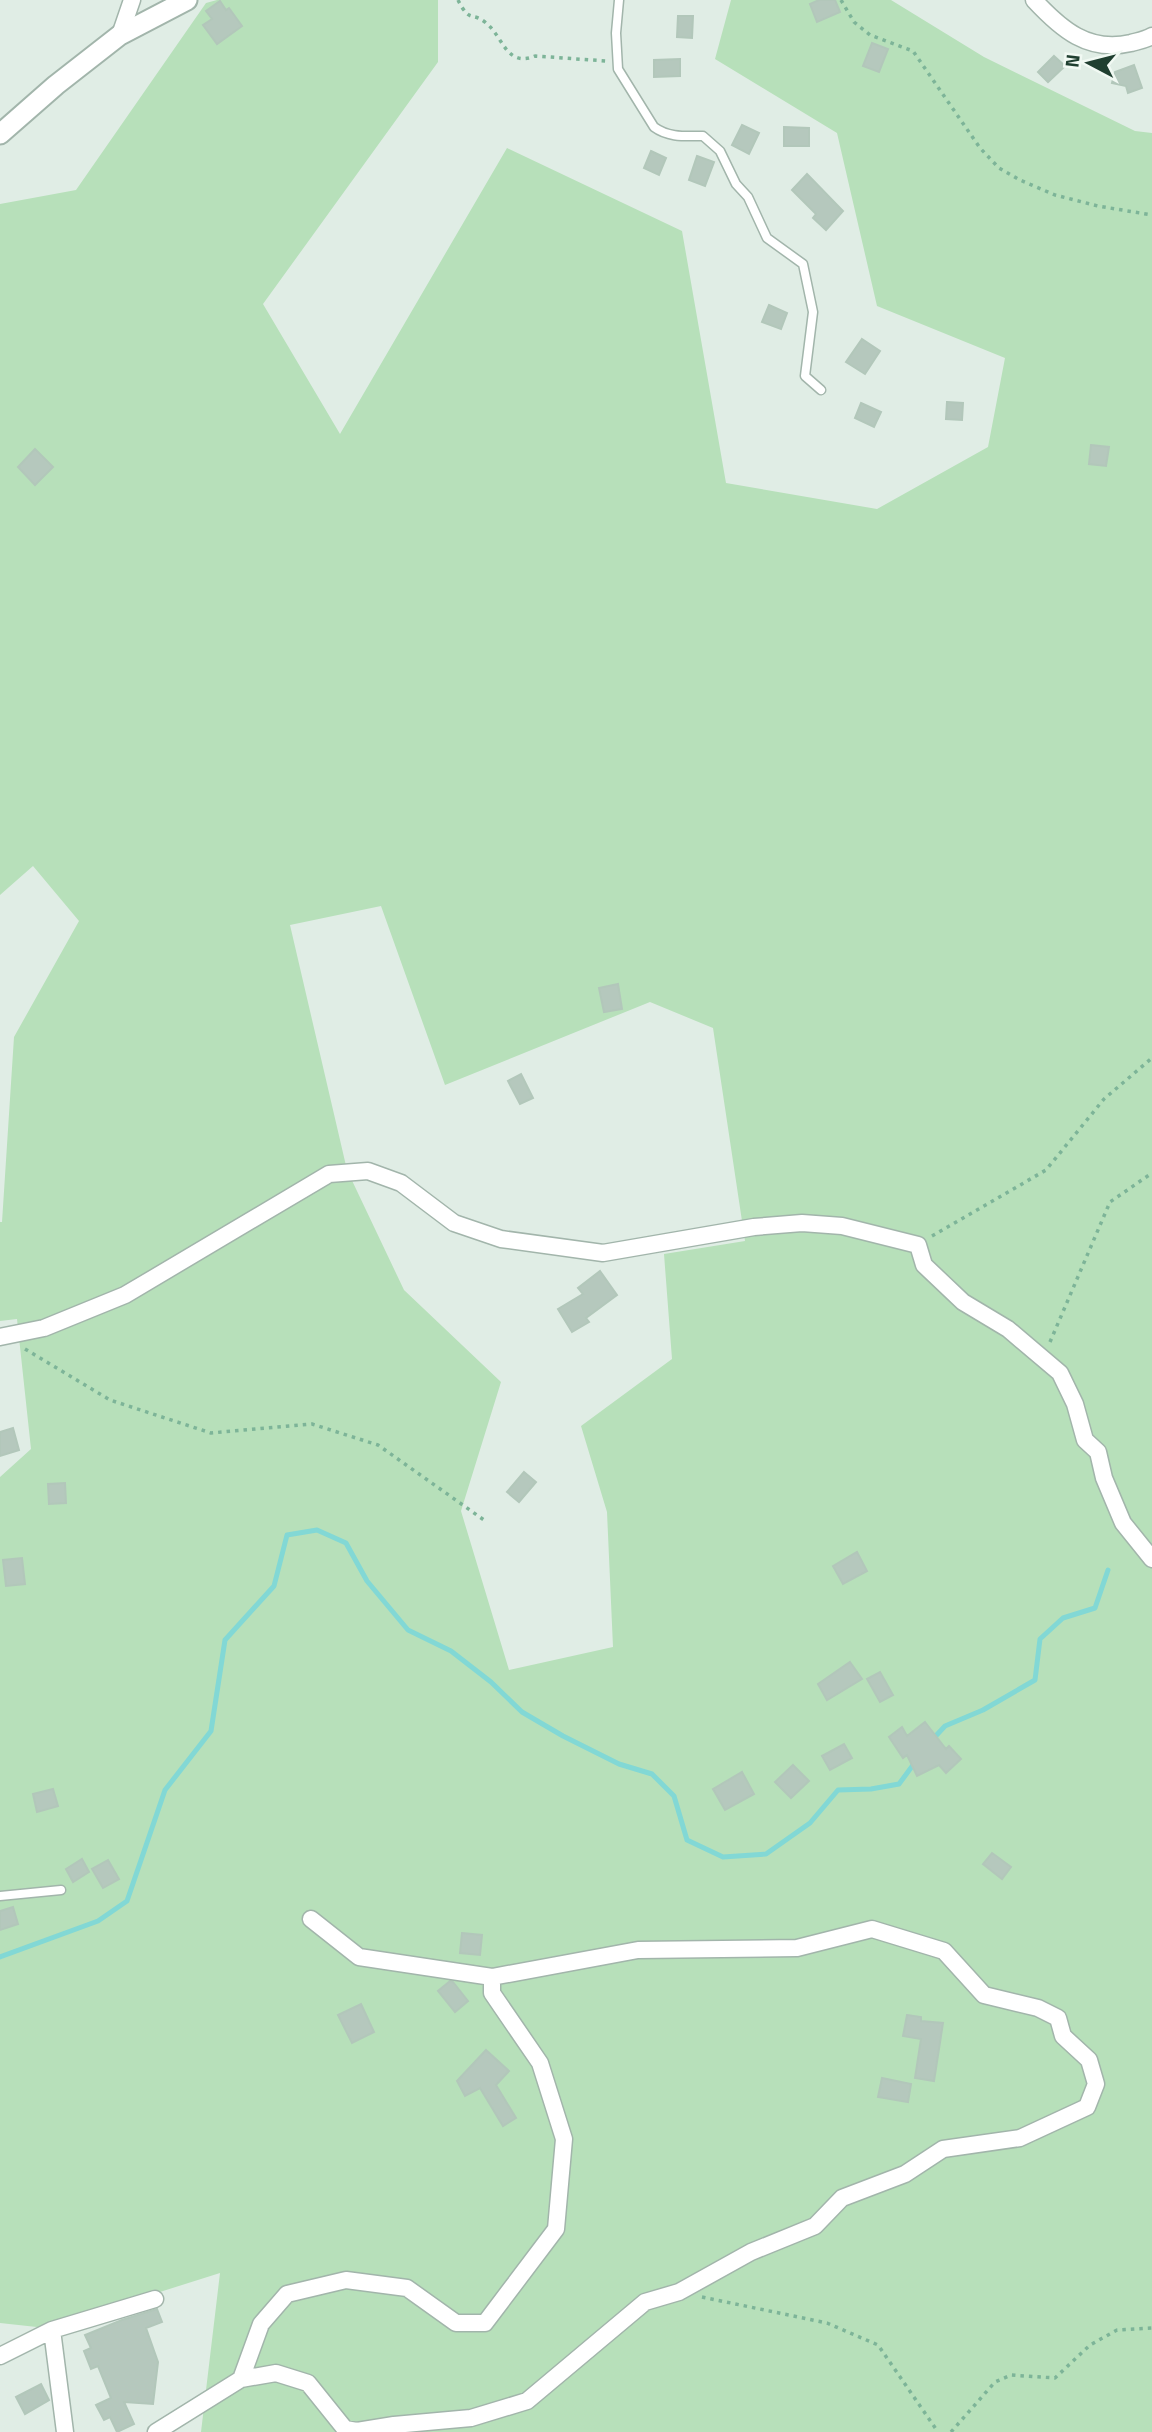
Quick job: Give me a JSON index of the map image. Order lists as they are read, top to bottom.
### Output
{
  "north": "left"
}
